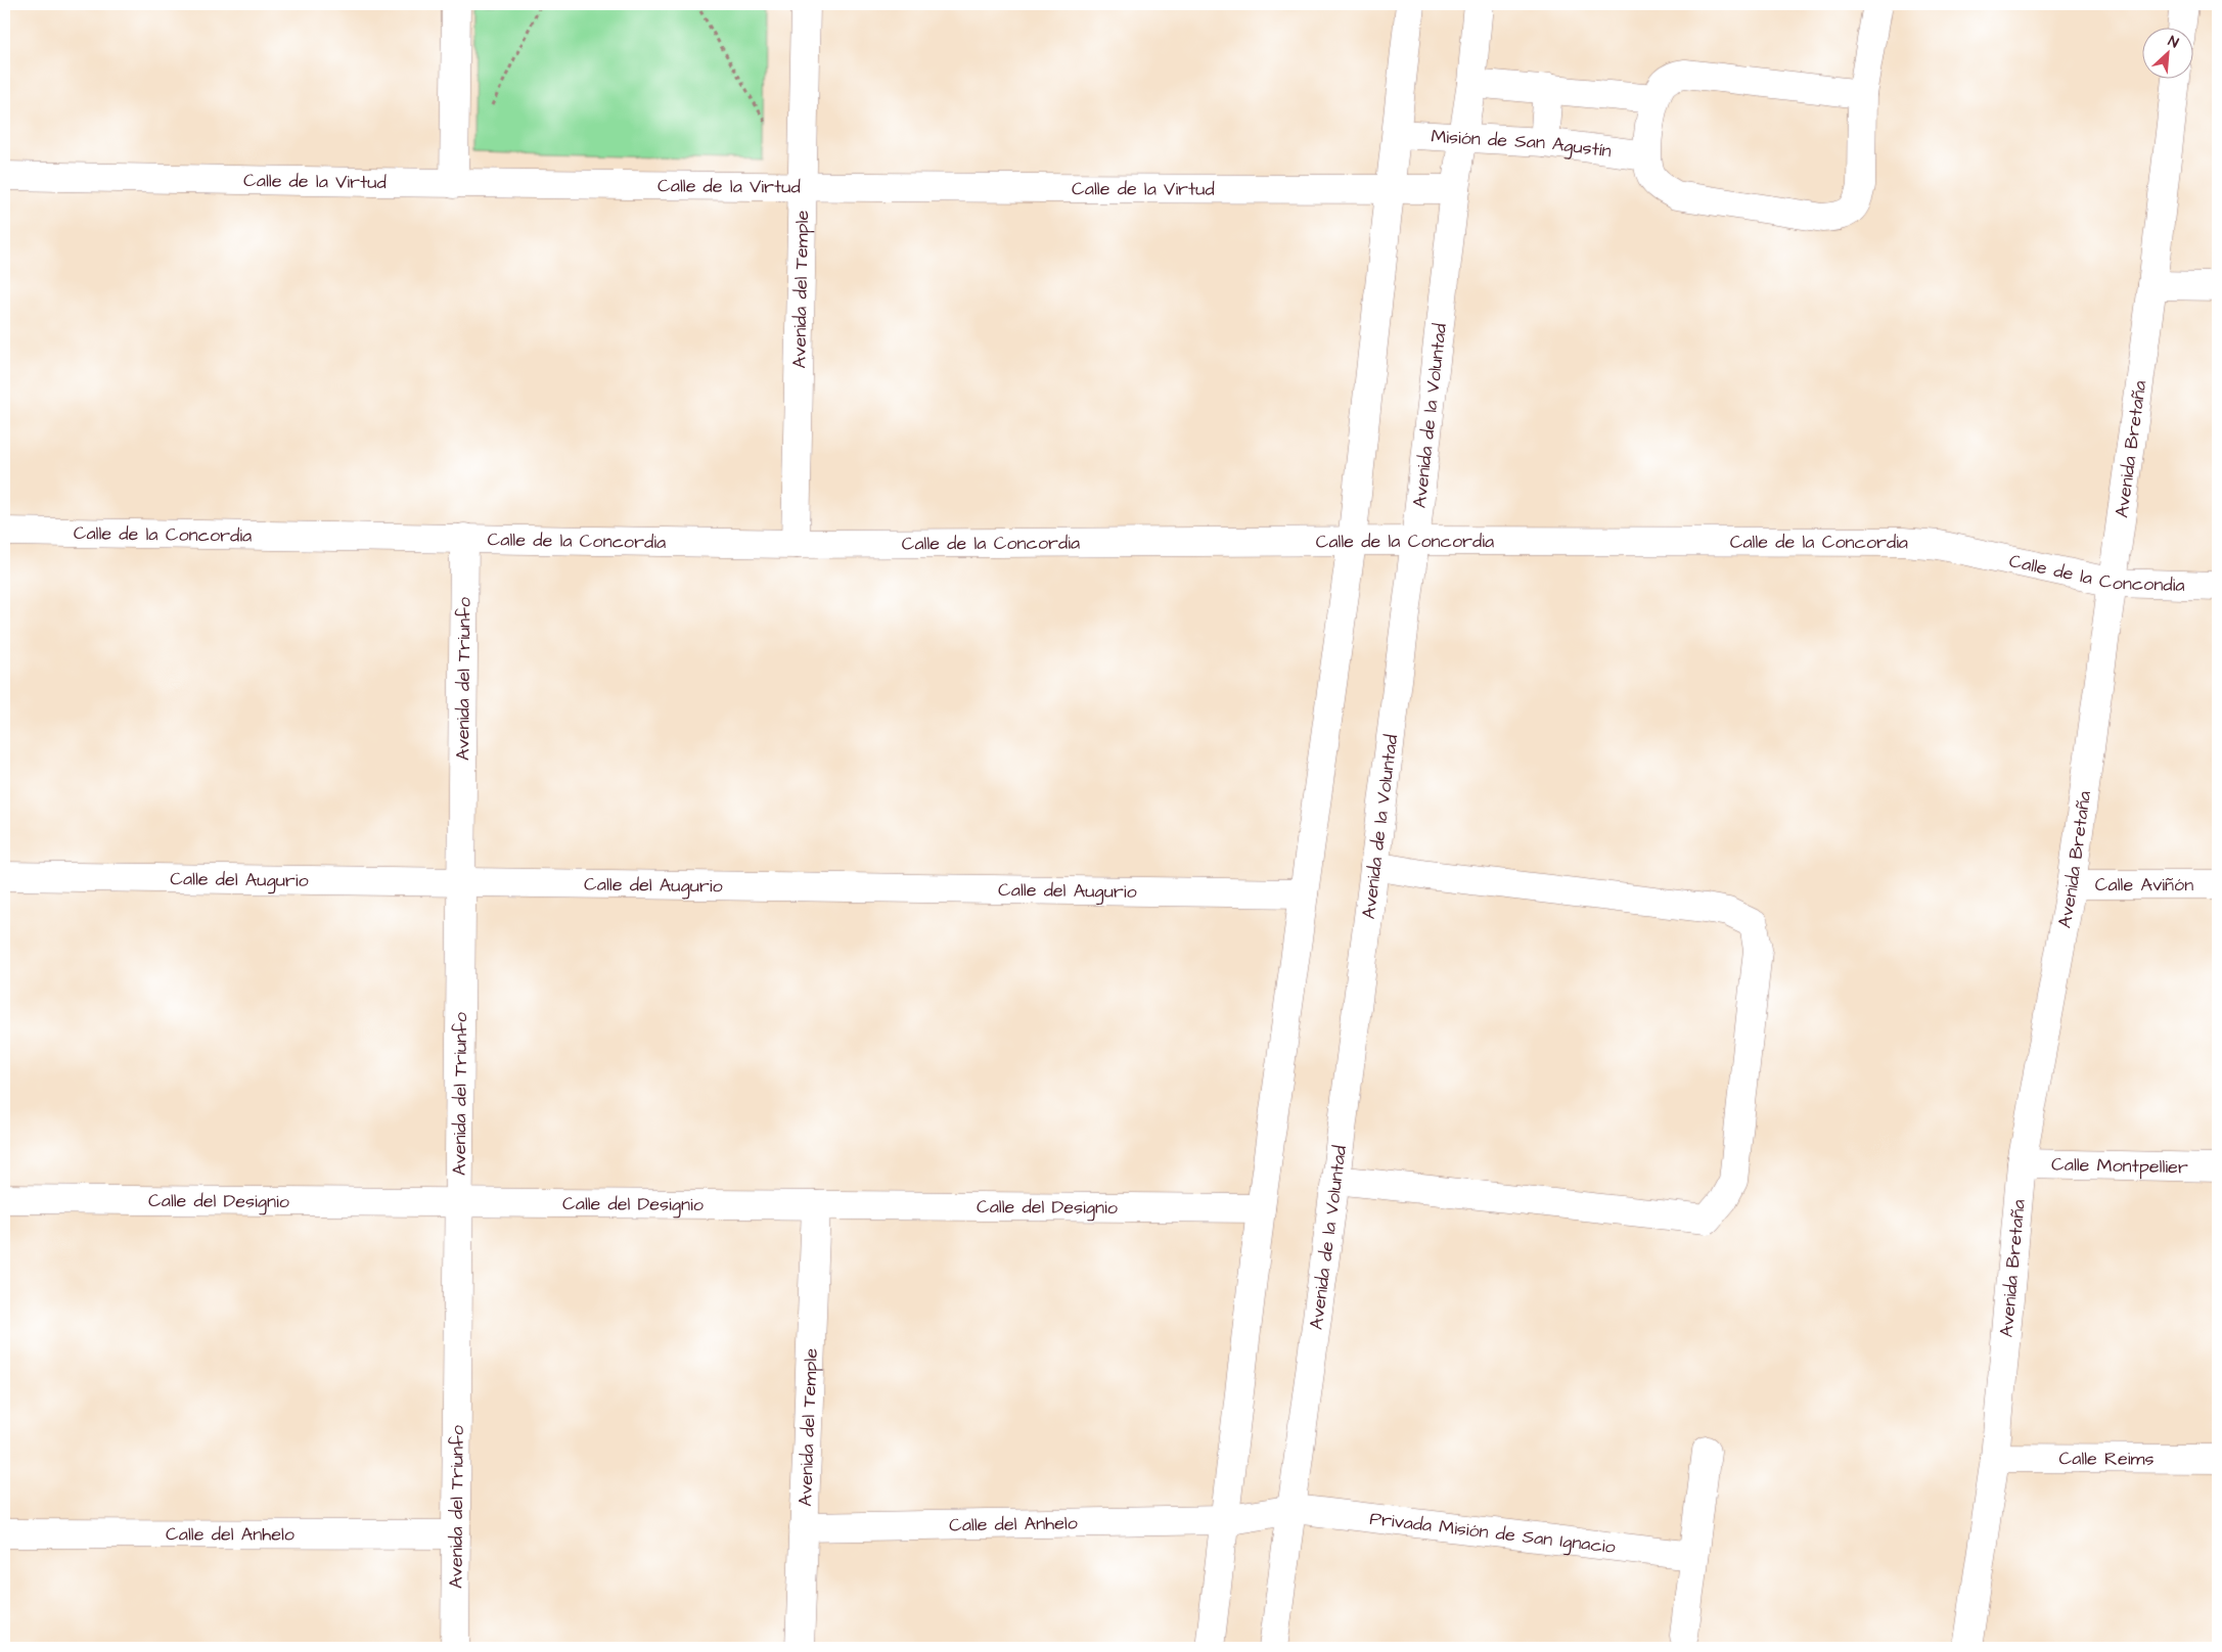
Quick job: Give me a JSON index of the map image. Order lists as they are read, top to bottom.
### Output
{
  "streets": {
    "street": [
      "Misión de San Agustín",
      "Calle de la Virtud",
      "Avenida del Temple",
      "Avenida de la Voluntad",
      "Avenida Bretaña",
      "Calle de la Concordia",
      "Calle de la Concondia",
      "Avenida del Triunfo",
      "Calle del Augurio",
      "Calle Aviñón",
      "Calle Montpellier",
      "Calle del Designio",
      "Calle Reims",
      "Calle del Anhelo",
      "Privada Misión de San Ignacio"
    ]
  },
  "crossings": [
    ["Misión de San Agustín", "Avenida de la Voluntad"],
    ["Calle de la Virtud", "Avenida del Temple"],
    ["Calle de la Virtud", "Avenida de la Voluntad"],
    ["Avenida del Temple", "Calle de la Concordia"],
    ["Avenida del Temple", "Calle del Designio"],
    ["Avenida del Temple", "Calle del Anhelo"],
    ["Avenida de la Voluntad", "Calle de la Concordia"],
    ["Avenida de la Voluntad", "Privada Misión de San Ignacio"],
    ["Avenida Bretaña", "Calle de la Concondia"],
    ["Avenida Bretaña", "Calle Aviñón"],
    ["Avenida Bretaña", "Calle Montpellier"],
    ["Avenida Bretaña", "Calle Reims"],
    ["Calle de la Concordia", "Calle de la Concondia"],
    ["Calle de la Concordia", "Avenida del Triunfo"],
    ["Avenida del Triunfo", "Calle del Augurio"],
    ["Avenida del Triunfo", "Calle del Designio"],
    ["Avenida del Triunfo", "Calle del Anhelo"],
    ["Calle del Anhelo", "Privada Misión de San Ignacio"]
  ],
  "north": "top right"
}
